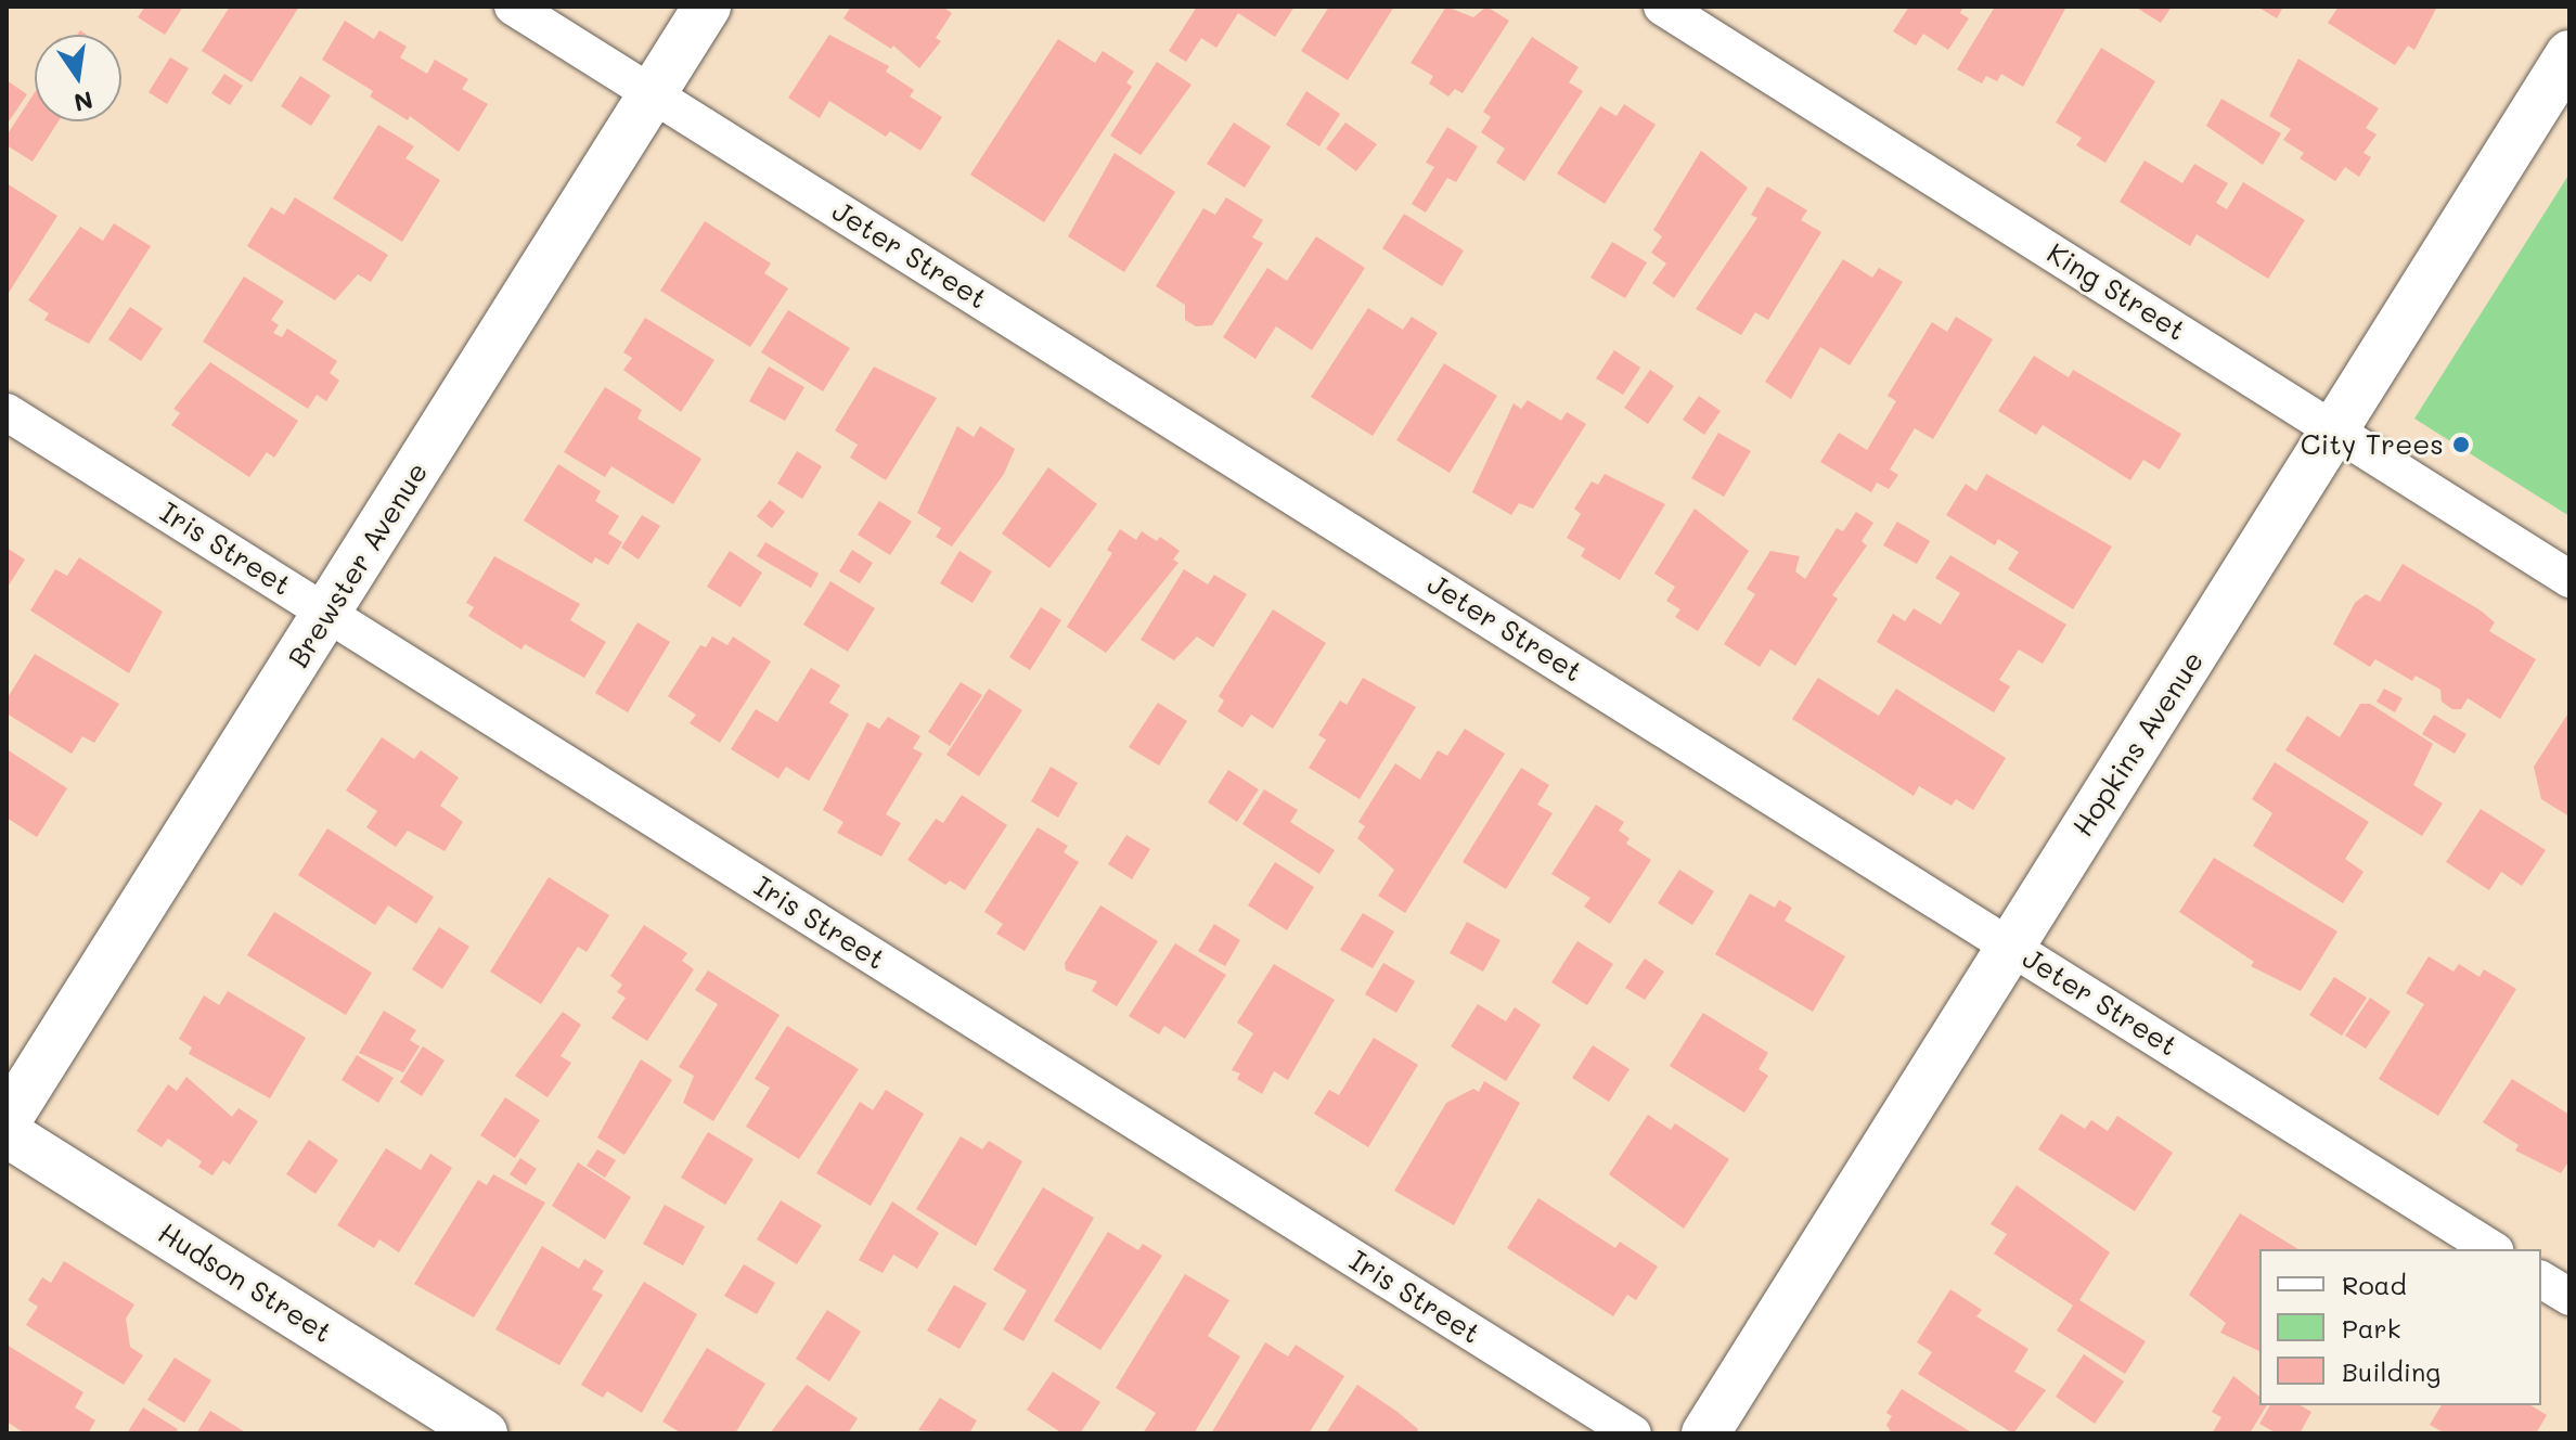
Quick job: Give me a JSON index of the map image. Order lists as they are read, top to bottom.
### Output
{
  "streets": {
    "street": [
      "Jeter Street",
      "King Street",
      "Iris Street",
      "Brewster Avenue",
      "Hopkins Avenue",
      "Hudson Street"
    ]
  },
  "crossings": [
    ["Jeter Street", "Brewster Avenue"],
    ["Jeter Street", "Hopkins Avenue"],
    ["King Street", "Hopkins Avenue"],
    ["Iris Street", "Brewster Avenue"]
  ],
  "places": ["City Trees"],
  "legend": ["Road", "Park", "Building"],
  "north": "bottom"
}
